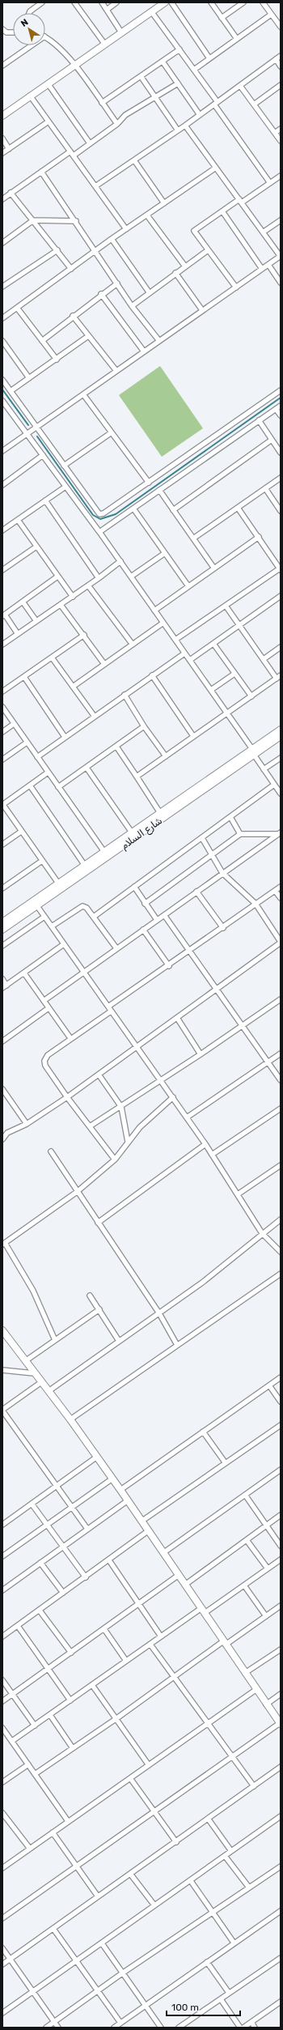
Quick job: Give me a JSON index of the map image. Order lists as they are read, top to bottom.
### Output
{
  "streets": {
    "street": ["شارع السلام"]
  },
  "scale_bar": "100 m",
  "north": "top left"
}
